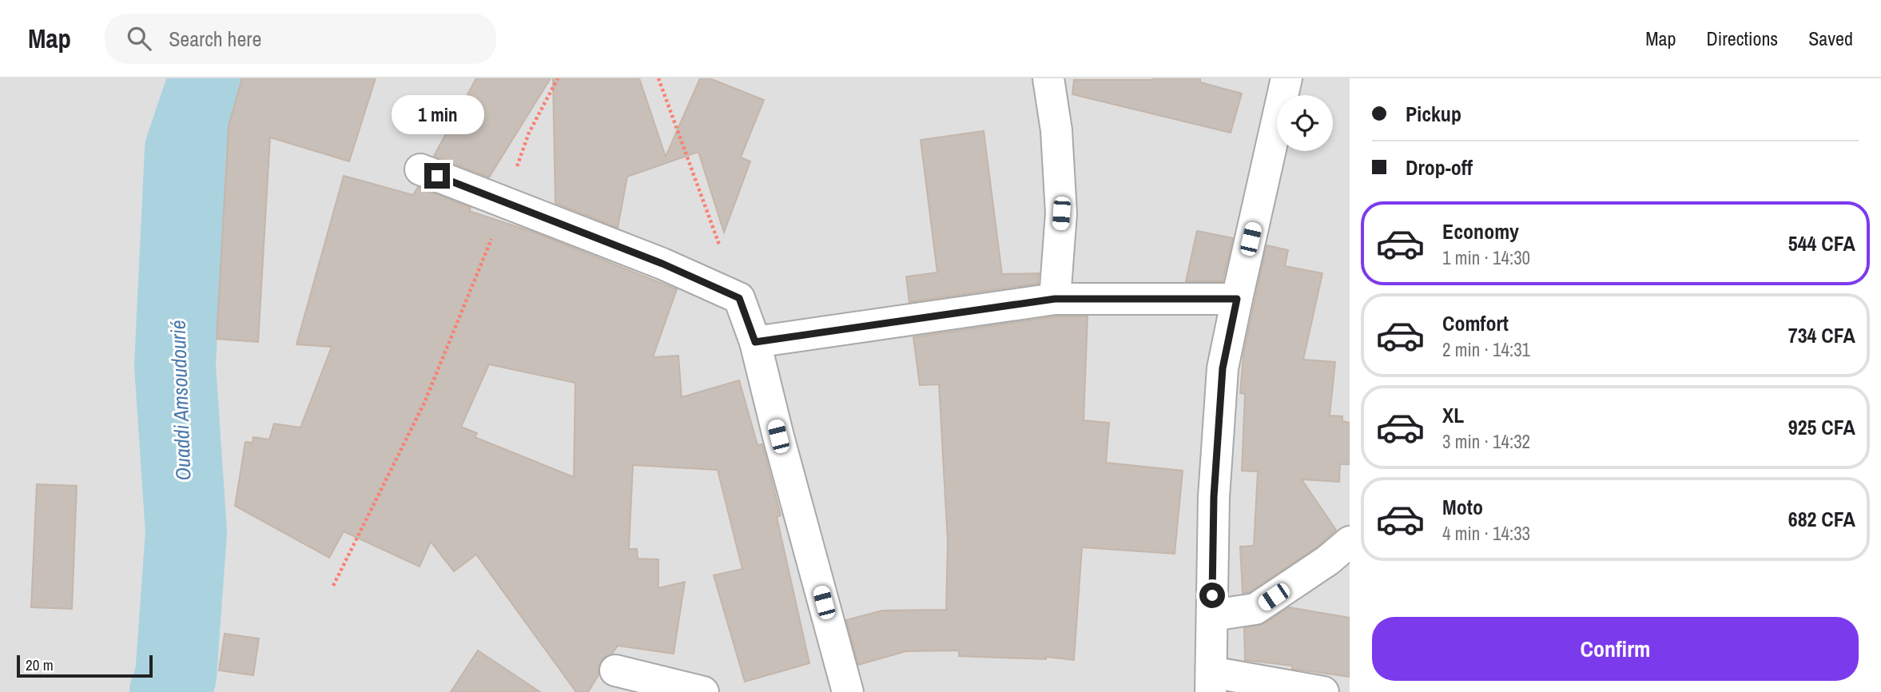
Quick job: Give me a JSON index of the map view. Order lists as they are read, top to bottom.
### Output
{
  "water": ["Ouaddi Amsoudourié"],
  "scale_bar": "20 m",
  "page": {
    "header": "Map",
    "search": "Search here",
    "nav": ["Map", "Directions", "Saved"],
    "banner": ["Pickup", "Drop-off"],
    "bubble": "1 min",
    "list": [
      {
        "name": "Economy",
        "note": "1 min · 14:30",
        "value": "544 CFA"
      },
      {
        "name": "Comfort",
        "note": "2 min · 14:31",
        "value": "734 CFA"
      },
      {
        "name": "XL",
        "note": "3 min · 14:32",
        "value": "925 CFA"
      },
      {
        "name": "Moto",
        "note": "4 min · 14:33",
        "value": "682 CFA"
      }
    ],
    "buttons": "Confirm",
    "scale": "20 m"
  }
}
